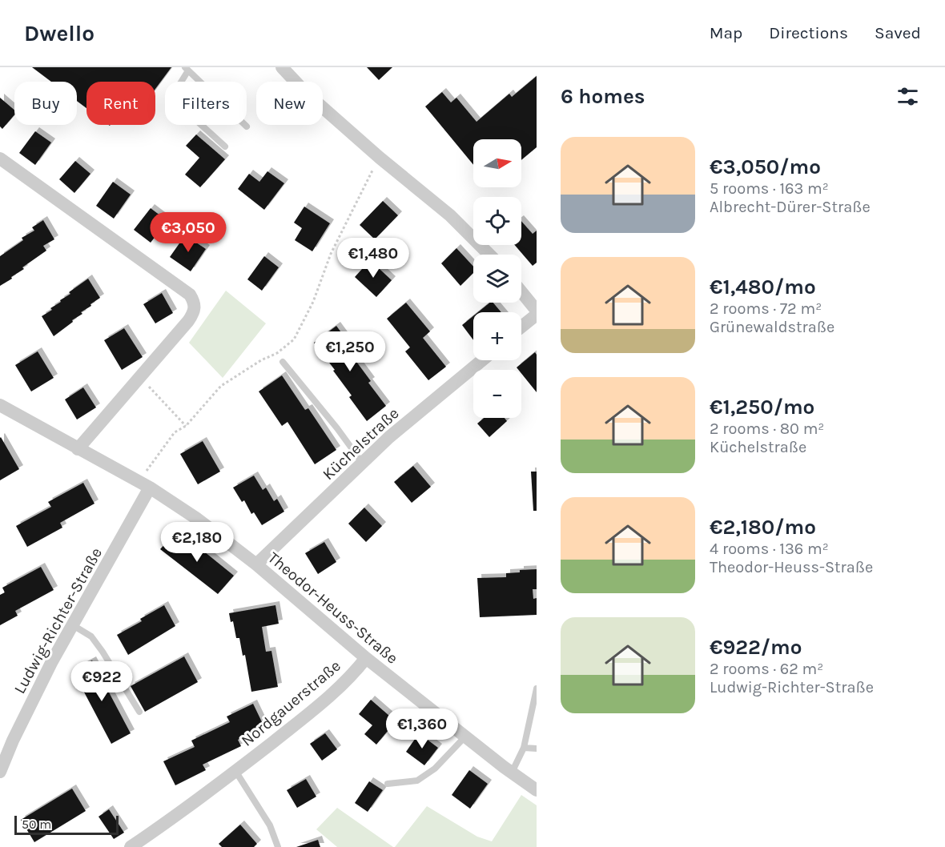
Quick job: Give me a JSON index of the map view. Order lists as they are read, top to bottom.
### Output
{
  "streets": {
    "street": [
      "Küchelstraße",
      "Theodor-Heuss-Straße",
      "Ludwig-Richter-Straße",
      "Nordgauerstraße"
    ]
  },
  "crossings": [
    ["Küchelstraße", "Theodor-Heuss-Straße"],
    ["Theodor-Heuss-Straße", "Ludwig-Richter-Straße"],
    ["Theodor-Heuss-Straße", "Nordgauerstraße"]
  ],
  "scale_bar": "50 m",
  "north": "right",
  "page": {
    "header": "Dwello",
    "nav": ["Map", "Directions", "Saved"],
    "heading": "6 homes",
    "chip": [
      "Buy",
      "Rent",
      "Filters",
      "New"
    ],
    "list": [
      {
        "name": "€3,050/mo",
        "note": "5 rooms · 163 m² · Albrecht-Dürer-Straße"
      },
      {
        "name": "€1,480/mo",
        "note": "2 rooms · 72 m² · Grünewaldstraße"
      },
      {
        "name": "€1,250/mo",
        "note": "2 rooms · 80 m² · Küchelstraße"
      },
      {
        "name": "€2,180/mo",
        "note": "4 rooms · 136 m² · Theodor-Heuss-Straße"
      },
      {
        "name": "€922/mo",
        "note": "2 rooms · 62 m² · Ludwig-Richter-Straße"
      }
    ],
    "map_buttons": ["+", "−"],
    "price": [
      "€3,050",
      "€1,480",
      "€1,250",
      "€2,180",
      "€922",
      "€1,360"
    ],
    "scale": "50 m"
  }
}
